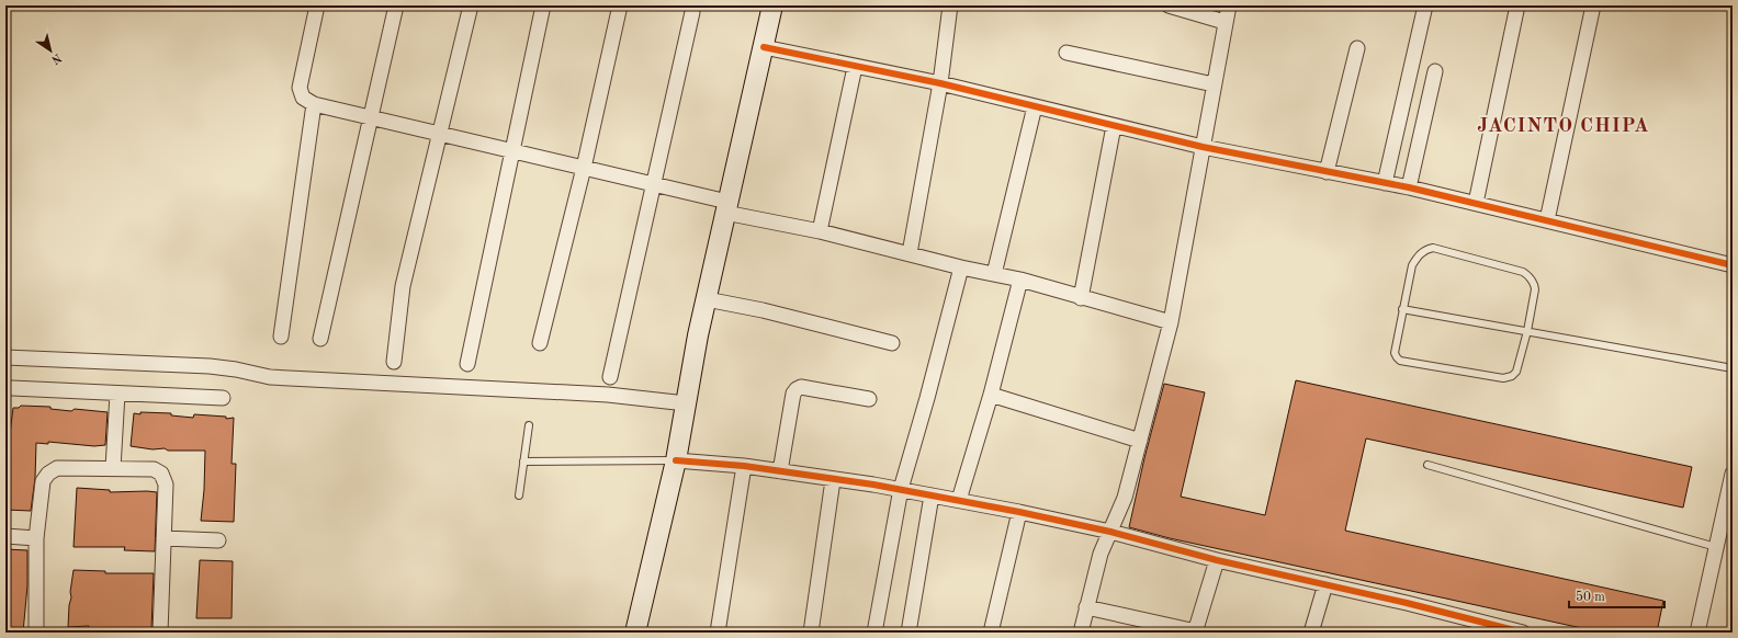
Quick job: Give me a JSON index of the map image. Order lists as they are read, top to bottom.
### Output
{
  "districts": ["JACINTO CHIPA"],
  "scale_bar": "50 m",
  "north": "bottom right"
}
